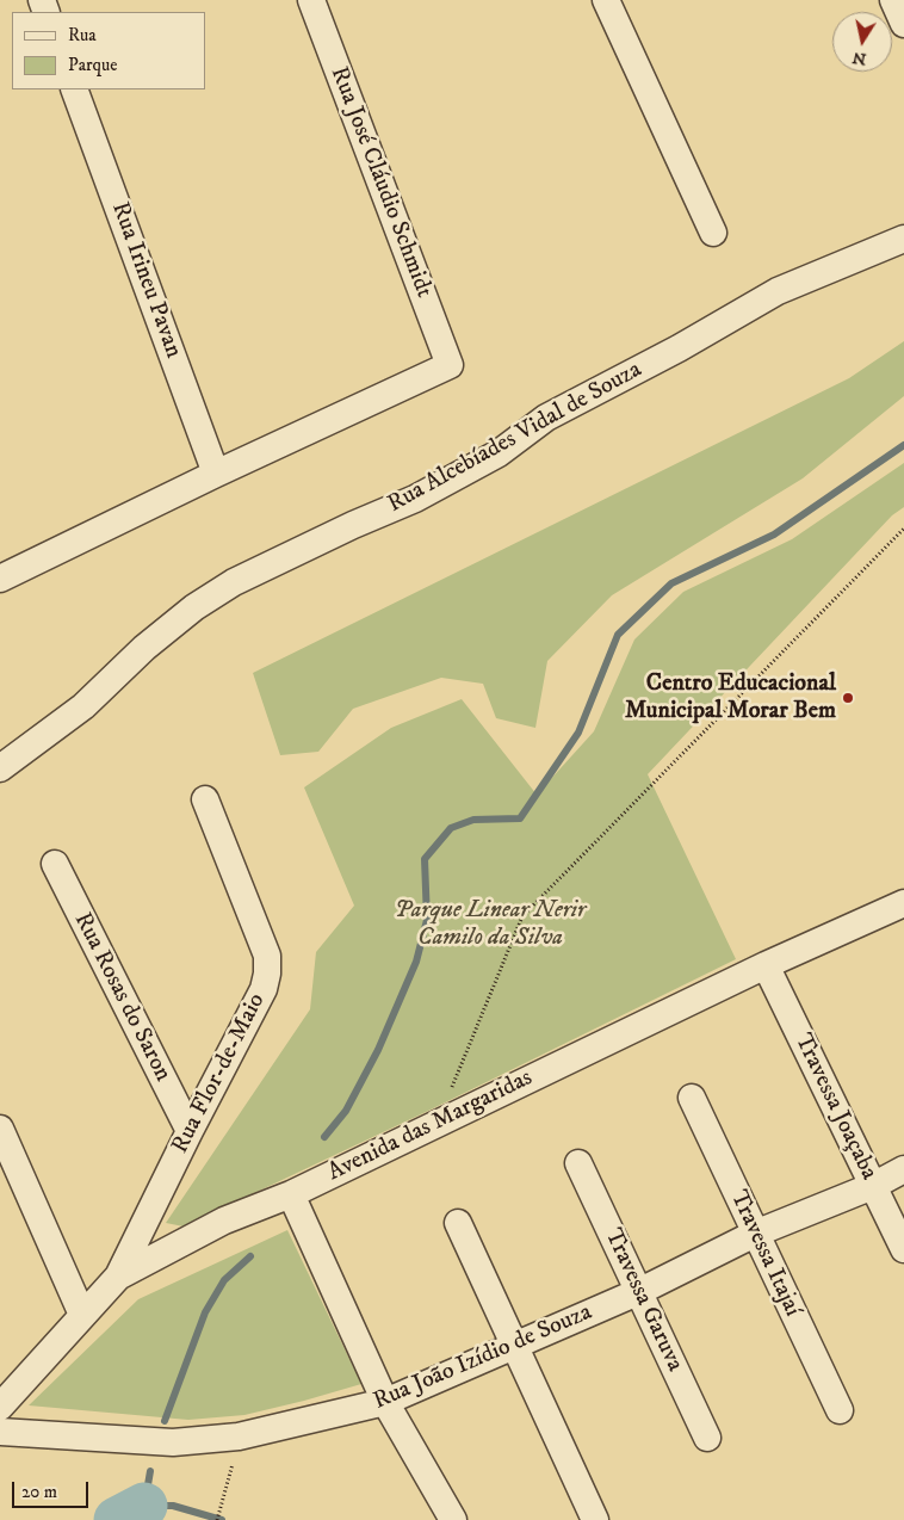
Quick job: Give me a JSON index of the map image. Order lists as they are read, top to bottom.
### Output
{
  "streets": {
    "street": [
      "Rua José Cláudio Schmidt",
      "Rua Irineu Pavan",
      "Rua Alcebíades Vidal de Souza",
      "Rua Rosas do Saron",
      "Rua Flor-de-Maio",
      "Travessa Joaçaba",
      "Avenida das Margaridas",
      "Travessa Itajaí",
      "Travessa Garuva",
      "Rua João Izídio de Souza"
    ]
  },
  "crossings": [
    ["Rua José Cláudio Schmidt", "Rua Irineu Pavan"],
    ["Rua Rosas do Saron", "Rua Flor-de-Maio"],
    ["Rua Flor-de-Maio", "Avenida das Margaridas"],
    ["Travessa Joaçaba", "Avenida das Margaridas"],
    ["Travessa Joaçaba", "Rua João Izídio de Souza"],
    ["Travessa Itajaí", "Rua João Izídio de Souza"],
    ["Travessa Garuva", "Rua João Izídio de Souza"]
  ],
  "parks": ["Parque Linear Nerir Camilo da Silva"],
  "places": ["Centro Educacional Municipal Morar Bem"],
  "legend": ["Rua", "Parque"],
  "scale_bar": "20 m",
  "north": "bottom"
}
